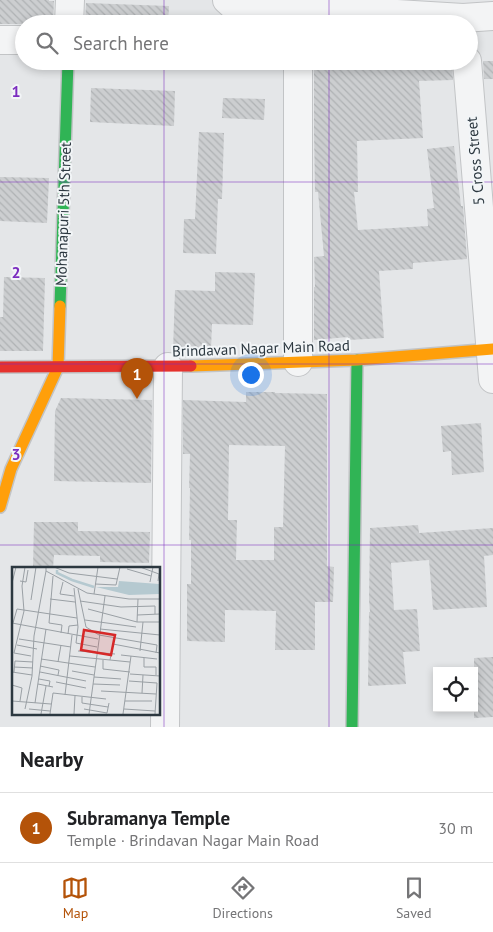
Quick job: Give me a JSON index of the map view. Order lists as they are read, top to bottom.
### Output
{
  "streets": {
    "street": ["5 Cross Street", "Mohanapuri 5th Street", "Brindavan Nagar Main Road"]
  },
  "crossings": [
    ["5 Cross Street", "Brindavan Nagar Main Road"],
    ["Mohanapuri 5th Street", "Brindavan Nagar Main Road"]
  ],
  "page": {
    "search": "Search here",
    "pins": "1",
    "heading": "Nearby",
    "list": [
      {
        "mark": "1",
        "name": "Subramanya Temple",
        "note": "Temple · Brindavan Nagar Main Road",
        "value": "30 m"
      }
    ],
    "nav": ["Map", "Directions", "Saved"]
  },
  "grid": {
    "rows": ["1", "2", "3"]
  }
}
